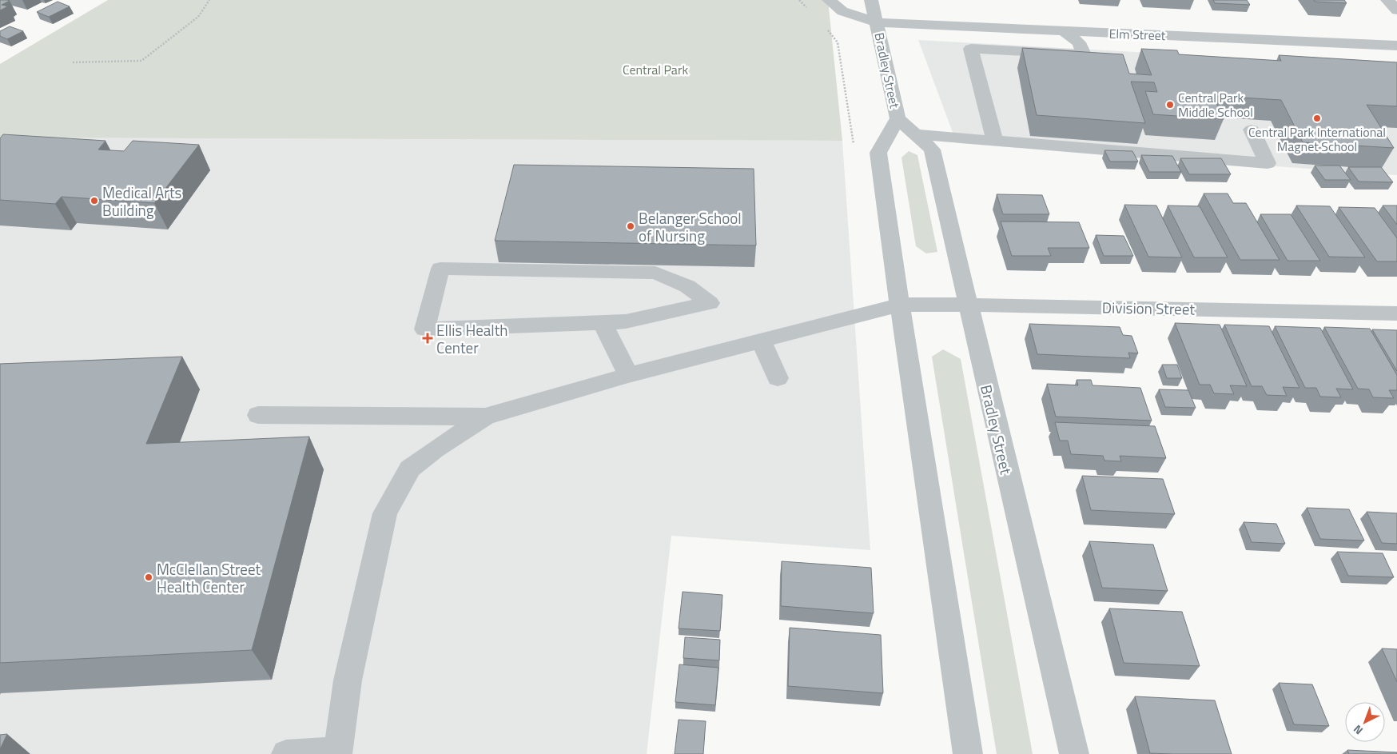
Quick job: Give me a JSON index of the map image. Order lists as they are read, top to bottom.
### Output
{
  "streets": {
    "street": ["Elm Street", "Bradley Street", "Division Street"]
  },
  "crossings": [
    ["Elm Street", "Bradley Street"],
    ["Bradley Street", "Division Street"]
  ],
  "parks": ["Central Park"],
  "places": {
    "other": [
      "Central Park Middle School",
      "Central Park International Magnet School",
      "Medical Arts Building",
      "Belanger School of Nursing",
      "McClellan Street Health Center"
    ],
    "health": ["Ellis Health Center"]
  },
  "north": "bottom left"
}
